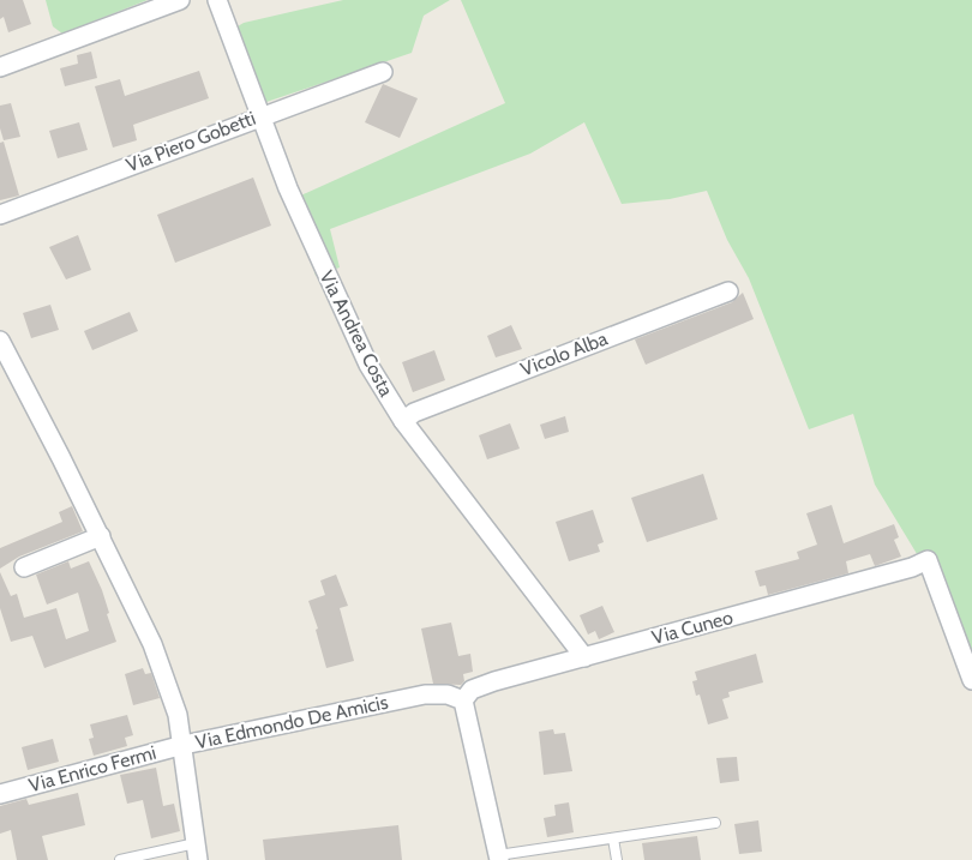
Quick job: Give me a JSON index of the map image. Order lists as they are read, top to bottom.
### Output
{
  "streets": {
    "street": [
      "Via Piero Gobetti",
      "Via Andrea Costa",
      "Vicolo Alba",
      "Via Cuneo",
      "Via Edmondo De Amicis",
      "Via Enrico Fermi"
    ]
  },
  "crossings": [
    ["Via Piero Gobetti", "Via Andrea Costa"],
    ["Via Andrea Costa", "Vicolo Alba"],
    ["Via Andrea Costa", "Via Cuneo"],
    ["Via Cuneo", "Via Edmondo De Amicis"],
    ["Via Edmondo De Amicis", "Via Enrico Fermi"]
  ]
}
